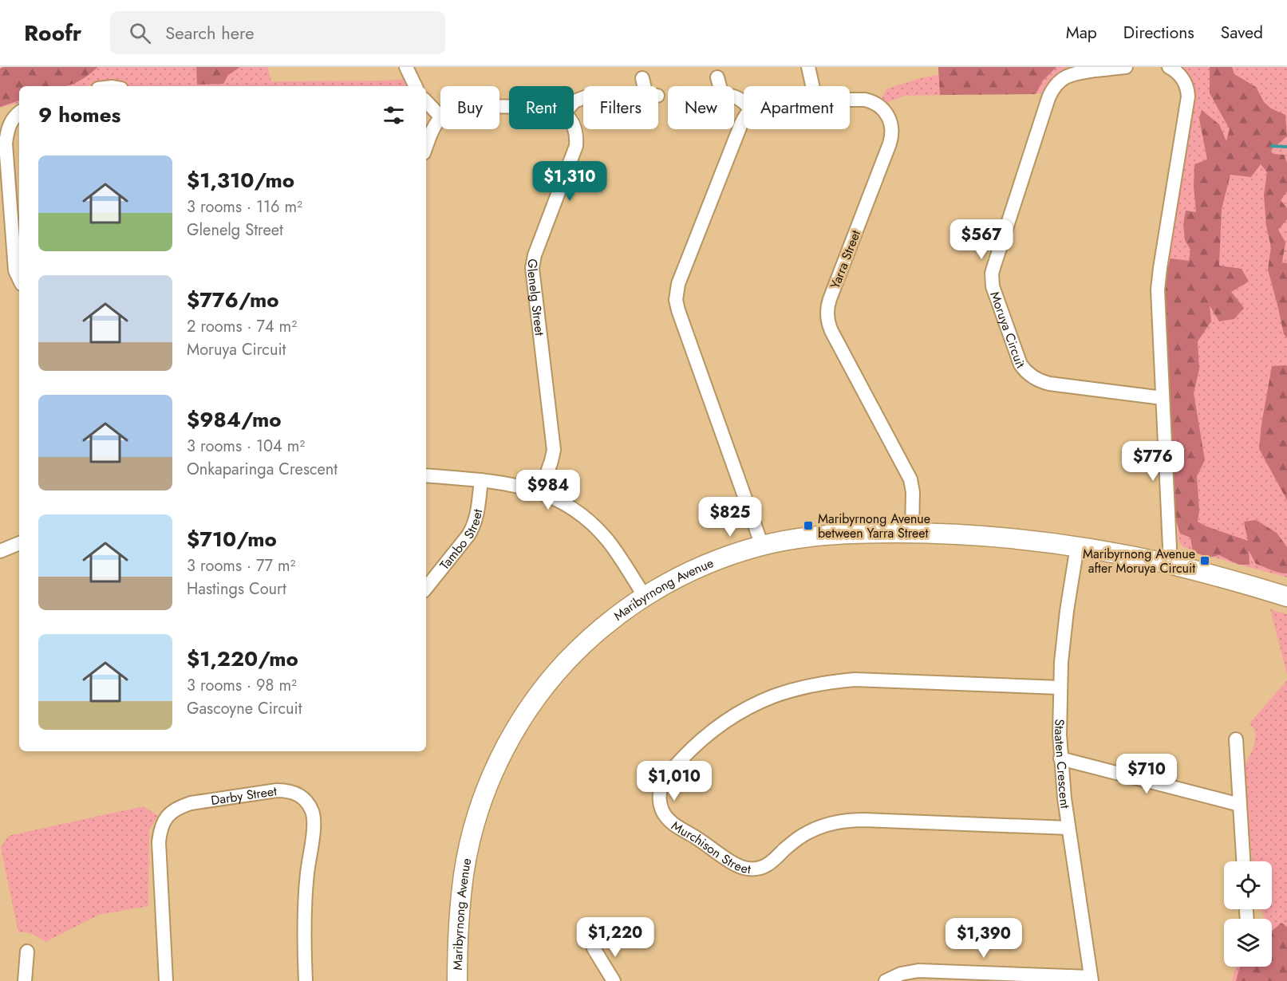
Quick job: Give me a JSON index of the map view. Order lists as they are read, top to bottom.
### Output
{
  "streets": {
    "street": [
      "Yarra Street",
      "Glenelg Street",
      "Moruya Circuit",
      "Tambo Street",
      "Maribyrnong Avenue",
      "Staaten Crescent",
      "Darby Street",
      "Murchison Street"
    ]
  },
  "crossings": [
    ["Yarra Street", "Maribyrnong Avenue"],
    ["Maribyrnong Avenue", "Staaten Crescent"],
    ["Staaten Crescent", "Murchison Street"]
  ],
  "places": {
    "transit": ["Maribyrnong Avenue between Yarra Street", "Maribyrnong Avenue after Moruya Circuit"]
  },
  "page": {
    "header": "Roofr",
    "search": "Search here",
    "nav": ["Map", "Directions", "Saved"],
    "chip": [
      "Buy",
      "Rent",
      "Filters",
      "New",
      "Apartment"
    ],
    "heading": "9 homes",
    "list": [
      {
        "name": "$1,310/mo",
        "note": "3 rooms · 116 m² · Glenelg Street"
      },
      {
        "name": "$776/mo",
        "note": "2 rooms · 74 m² · Moruya Circuit"
      },
      {
        "name": "$984/mo",
        "note": "3 rooms · 104 m² · Onkaparinga Crescent"
      },
      {
        "name": "$710/mo",
        "note": "3 rooms · 77 m² · Hastings Court"
      },
      {
        "name": "$1,220/mo",
        "note": "3 rooms · 98 m² · Gascoyne Circuit"
      }
    ],
    "price": [
      "$1,310",
      "$567",
      "$776",
      "$984",
      "$825",
      "$710",
      "$1,010",
      "$1,220",
      "$1,390"
    ]
  }
}
